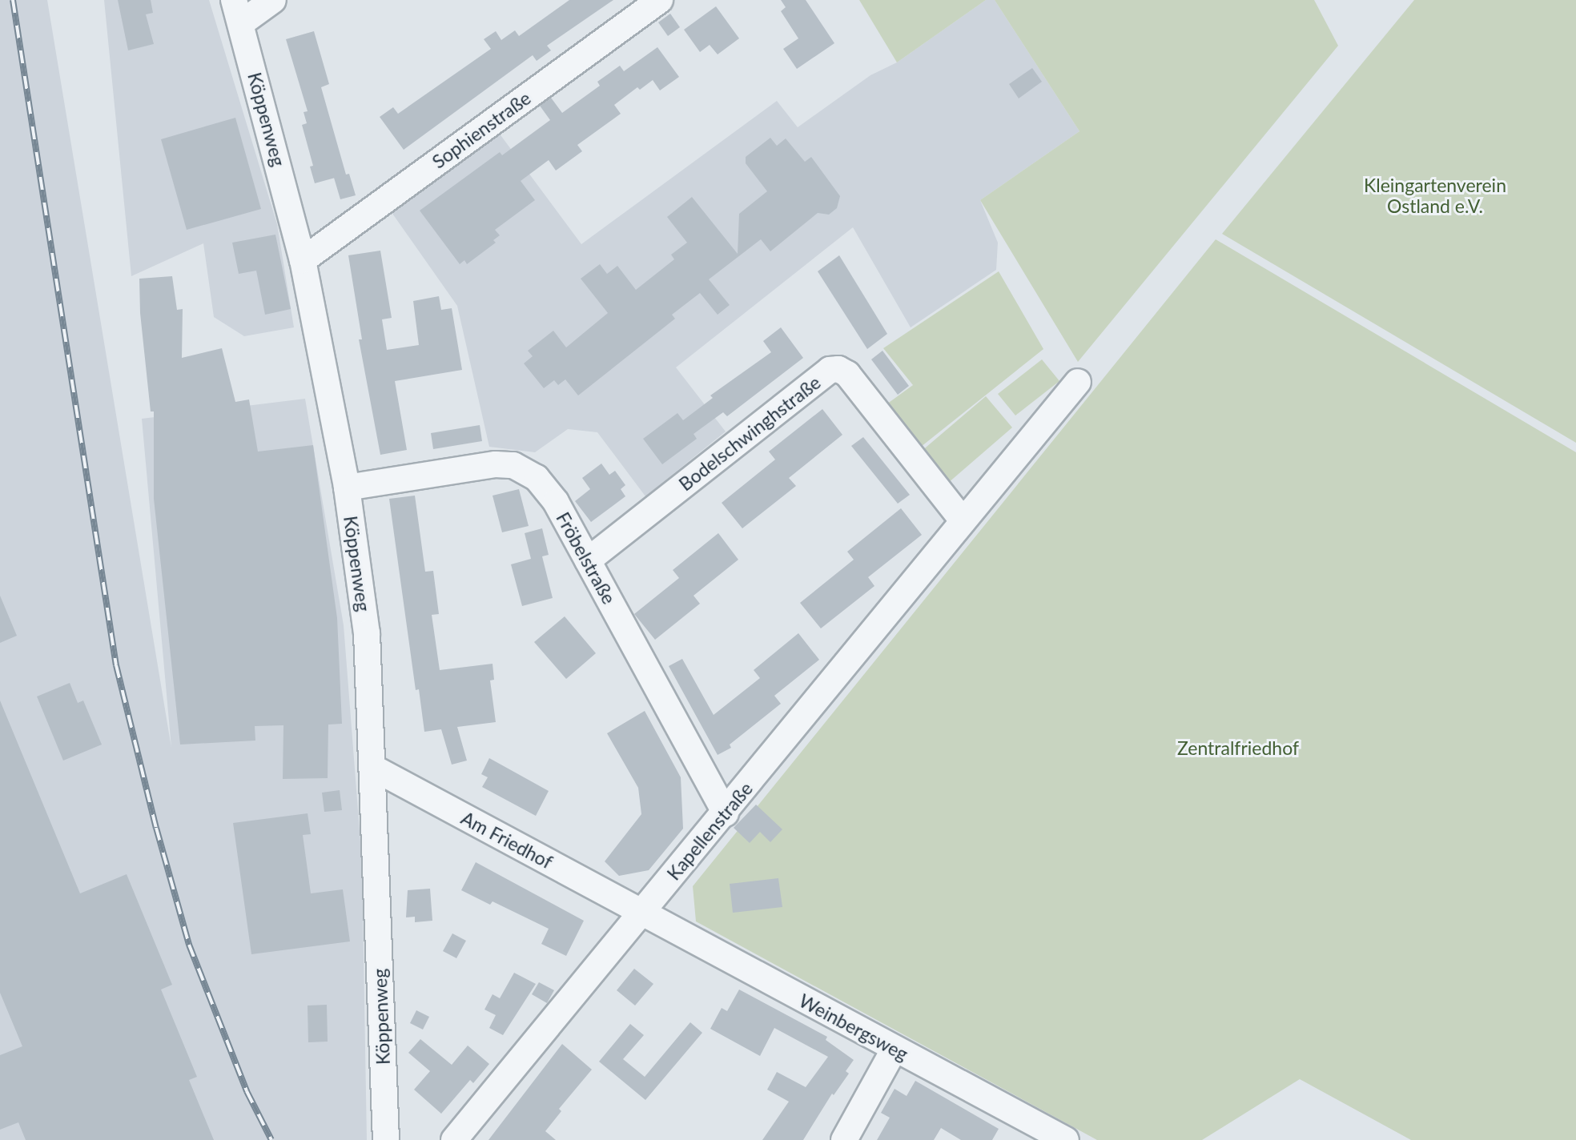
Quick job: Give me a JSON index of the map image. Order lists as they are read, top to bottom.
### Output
{
  "streets": {
    "street": [
      "Köppenweg",
      "Sophienstraße",
      "Bodelschwinghstraße",
      "Fröbelstraße",
      "Kapellenstraße",
      "Am Friedhof",
      "Weinbergsweg"
    ]
  },
  "crossings": [
    ["Köppenweg", "Sophienstraße"],
    ["Köppenweg", "Fröbelstraße"],
    ["Köppenweg", "Am Friedhof"],
    ["Bodelschwinghstraße", "Fröbelstraße"],
    ["Bodelschwinghstraße", "Kapellenstraße"],
    ["Fröbelstraße", "Kapellenstraße"],
    ["Kapellenstraße", "Am Friedhof"],
    ["Kapellenstraße", "Weinbergsweg"],
    ["Am Friedhof", "Weinbergsweg"]
  ],
  "parks": ["Kleingartenverein Ostland e.V.", "Zentralfriedhof"]
}
